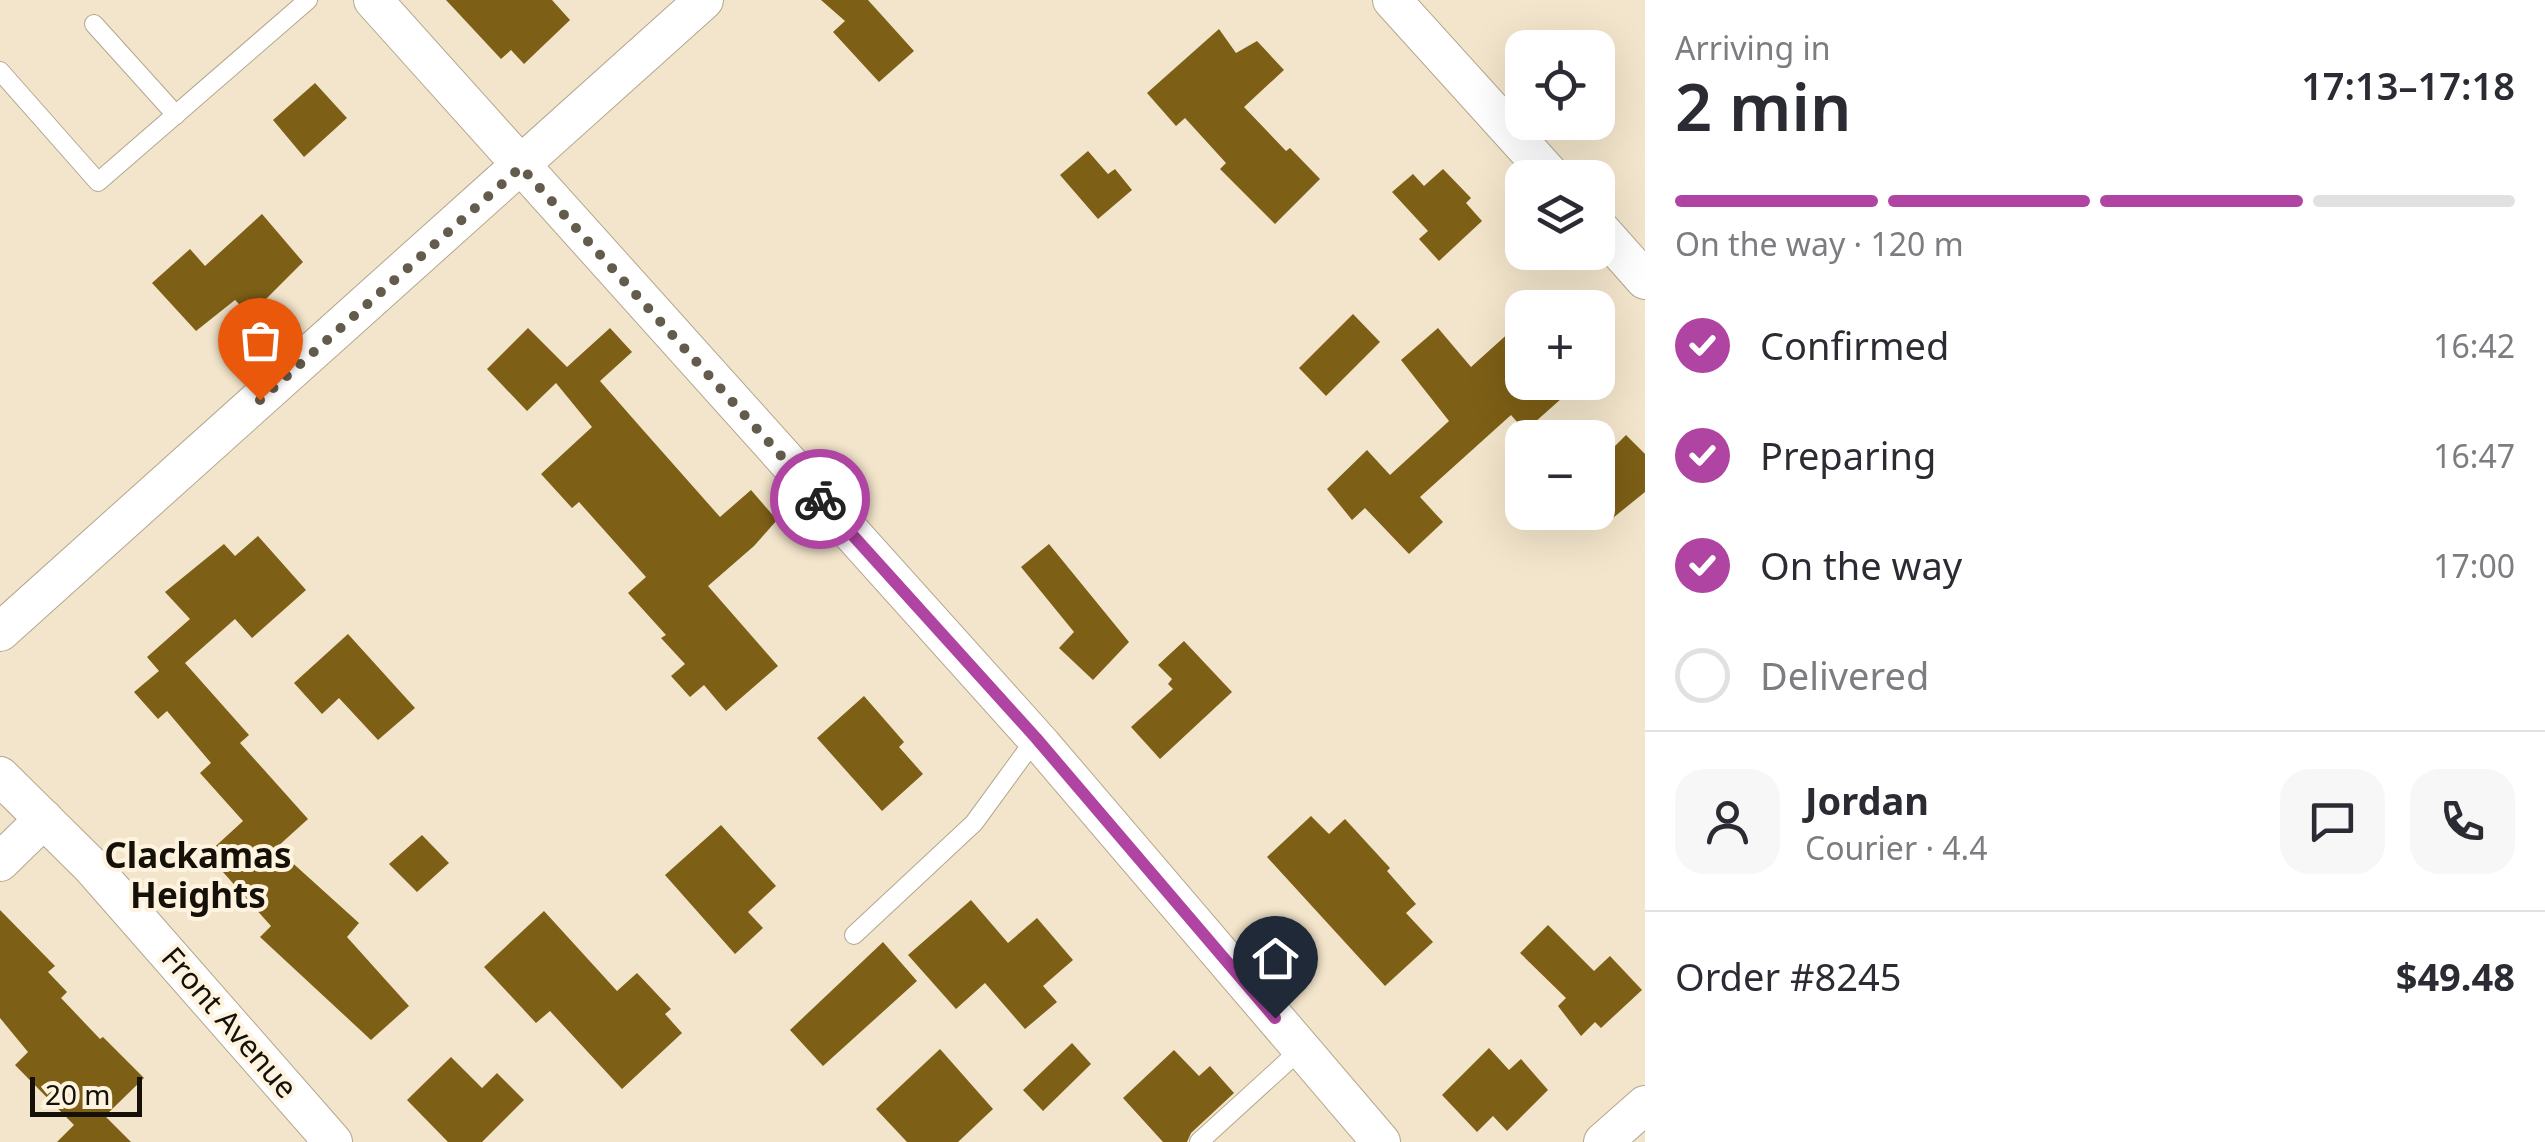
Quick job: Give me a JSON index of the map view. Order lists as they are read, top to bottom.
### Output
{
  "streets": {
    "street": ["Front Avenue"]
  },
  "districts": ["Clackamas Heights"],
  "scale_bar": "20 m",
  "page": {
    "heading": ["2 min", "Arriving in", "17:13–17:18"],
    "panel": [
      "Jordan",
      "Courier · 4.4",
      "Order #8245",
      "$49.48"
    ],
    "map_buttons": ["+", "−"],
    "bar": "On the way · 120 m",
    "list": [
      ["Confirmed", "16:42"],
      ["Preparing", "16:47"],
      ["On the way", "17:00"],
      "Delivered"
    ],
    "scale": "20 m"
  }
}
